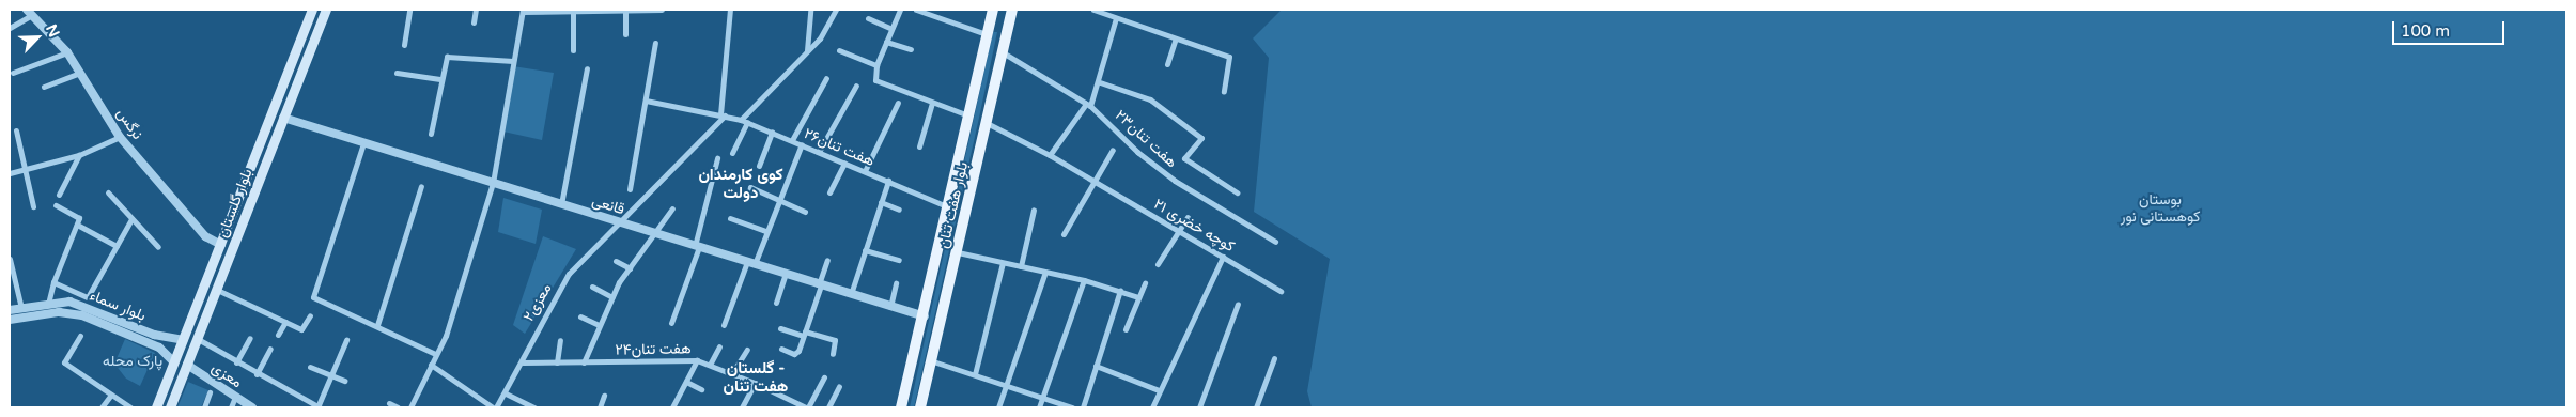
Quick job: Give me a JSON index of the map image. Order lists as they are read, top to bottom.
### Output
{
  "streets": {
    "main road": ["بلوار گلستان", "بلوار هفت تنان"],
    "street": [
      "نرگس",
      "هفت تنان۲۳",
      "هفت تنان۲۶",
      "قانعی",
      "کوچه خضری ۲۱",
      "۲معزی",
      "بلوار سماء",
      "هفت تنان۲۴",
      "معزی"
    ]
  },
  "crossings": [
    ["نرگس", "بلوار گلستان"],
    ["هفت تنان۲۳", "بلوار هفت تنان"],
    ["هفت تنان۲۶", "بلوار هفت تنان"],
    ["هفت تنان۲۶", "۲معزی"],
    ["بلوار گلستان", "قانعی"],
    ["بلوار گلستان", "بلوار سماء"],
    ["بلوار گلستان", "معزی"],
    ["قانعی", "بلوار هفت تنان"],
    ["قانعی", "۲معزی"],
    ["بلوار هفت تنان", "کوچه خضری ۲۱"],
    ["۲معزی", "هفت تنان۲۴"]
  ],
  "districts": ["کوی کارمندان دولت", "گلستان - هفت تنان"],
  "parks": ["بوستان کوهستانی نور", "پارک محله"],
  "scale_bar": "100 m",
  "north": "top right"
}
